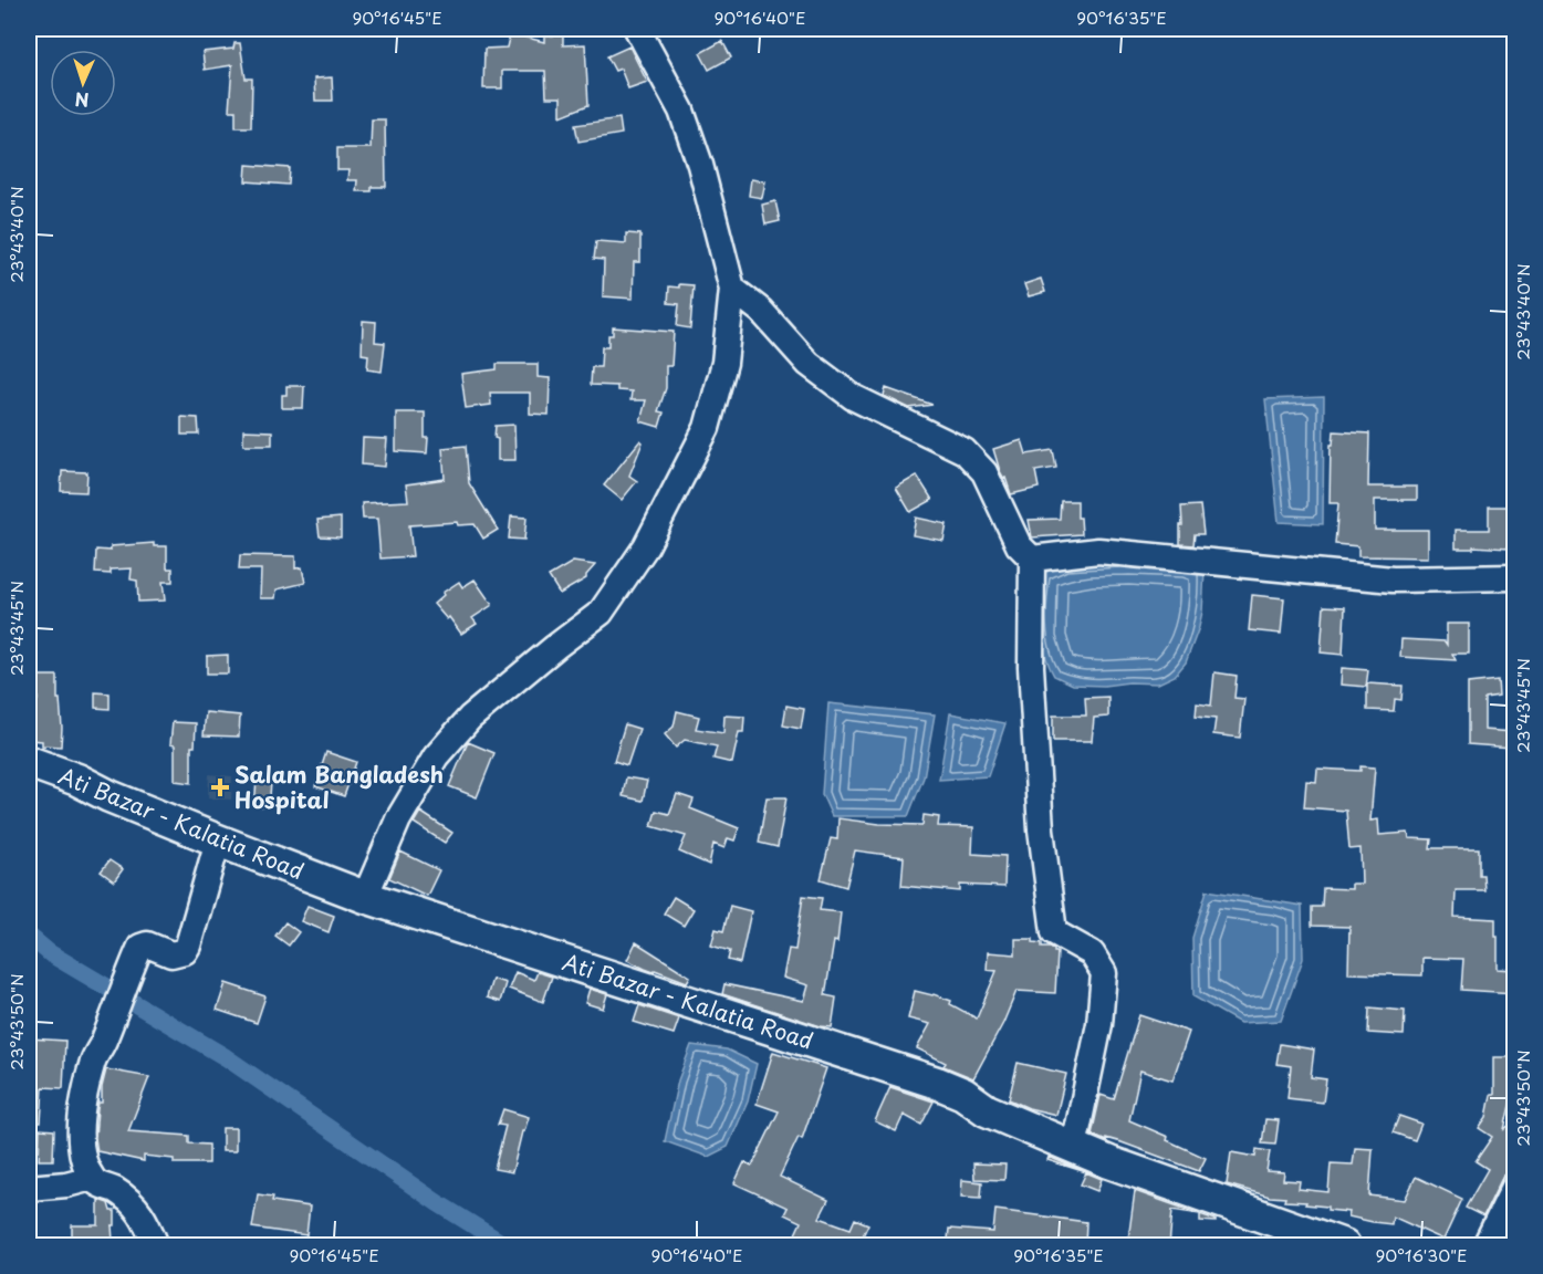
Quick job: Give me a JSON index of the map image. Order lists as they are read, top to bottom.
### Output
{
  "streets": {
    "main road": ["Ati Bazar - Kalatia Road"]
  },
  "places": {
    "health": ["Salam Bangladesh Hospital"]
  },
  "north": "bottom",
  "coordinates": [
    "90°16'45\"E",
    "90°16'40\"E",
    "90°16'35\"E",
    "23°43'40\"N",
    "23°43'45\"N",
    "23°43'50\"N",
    "90°16'30\"E"
  ]
}
